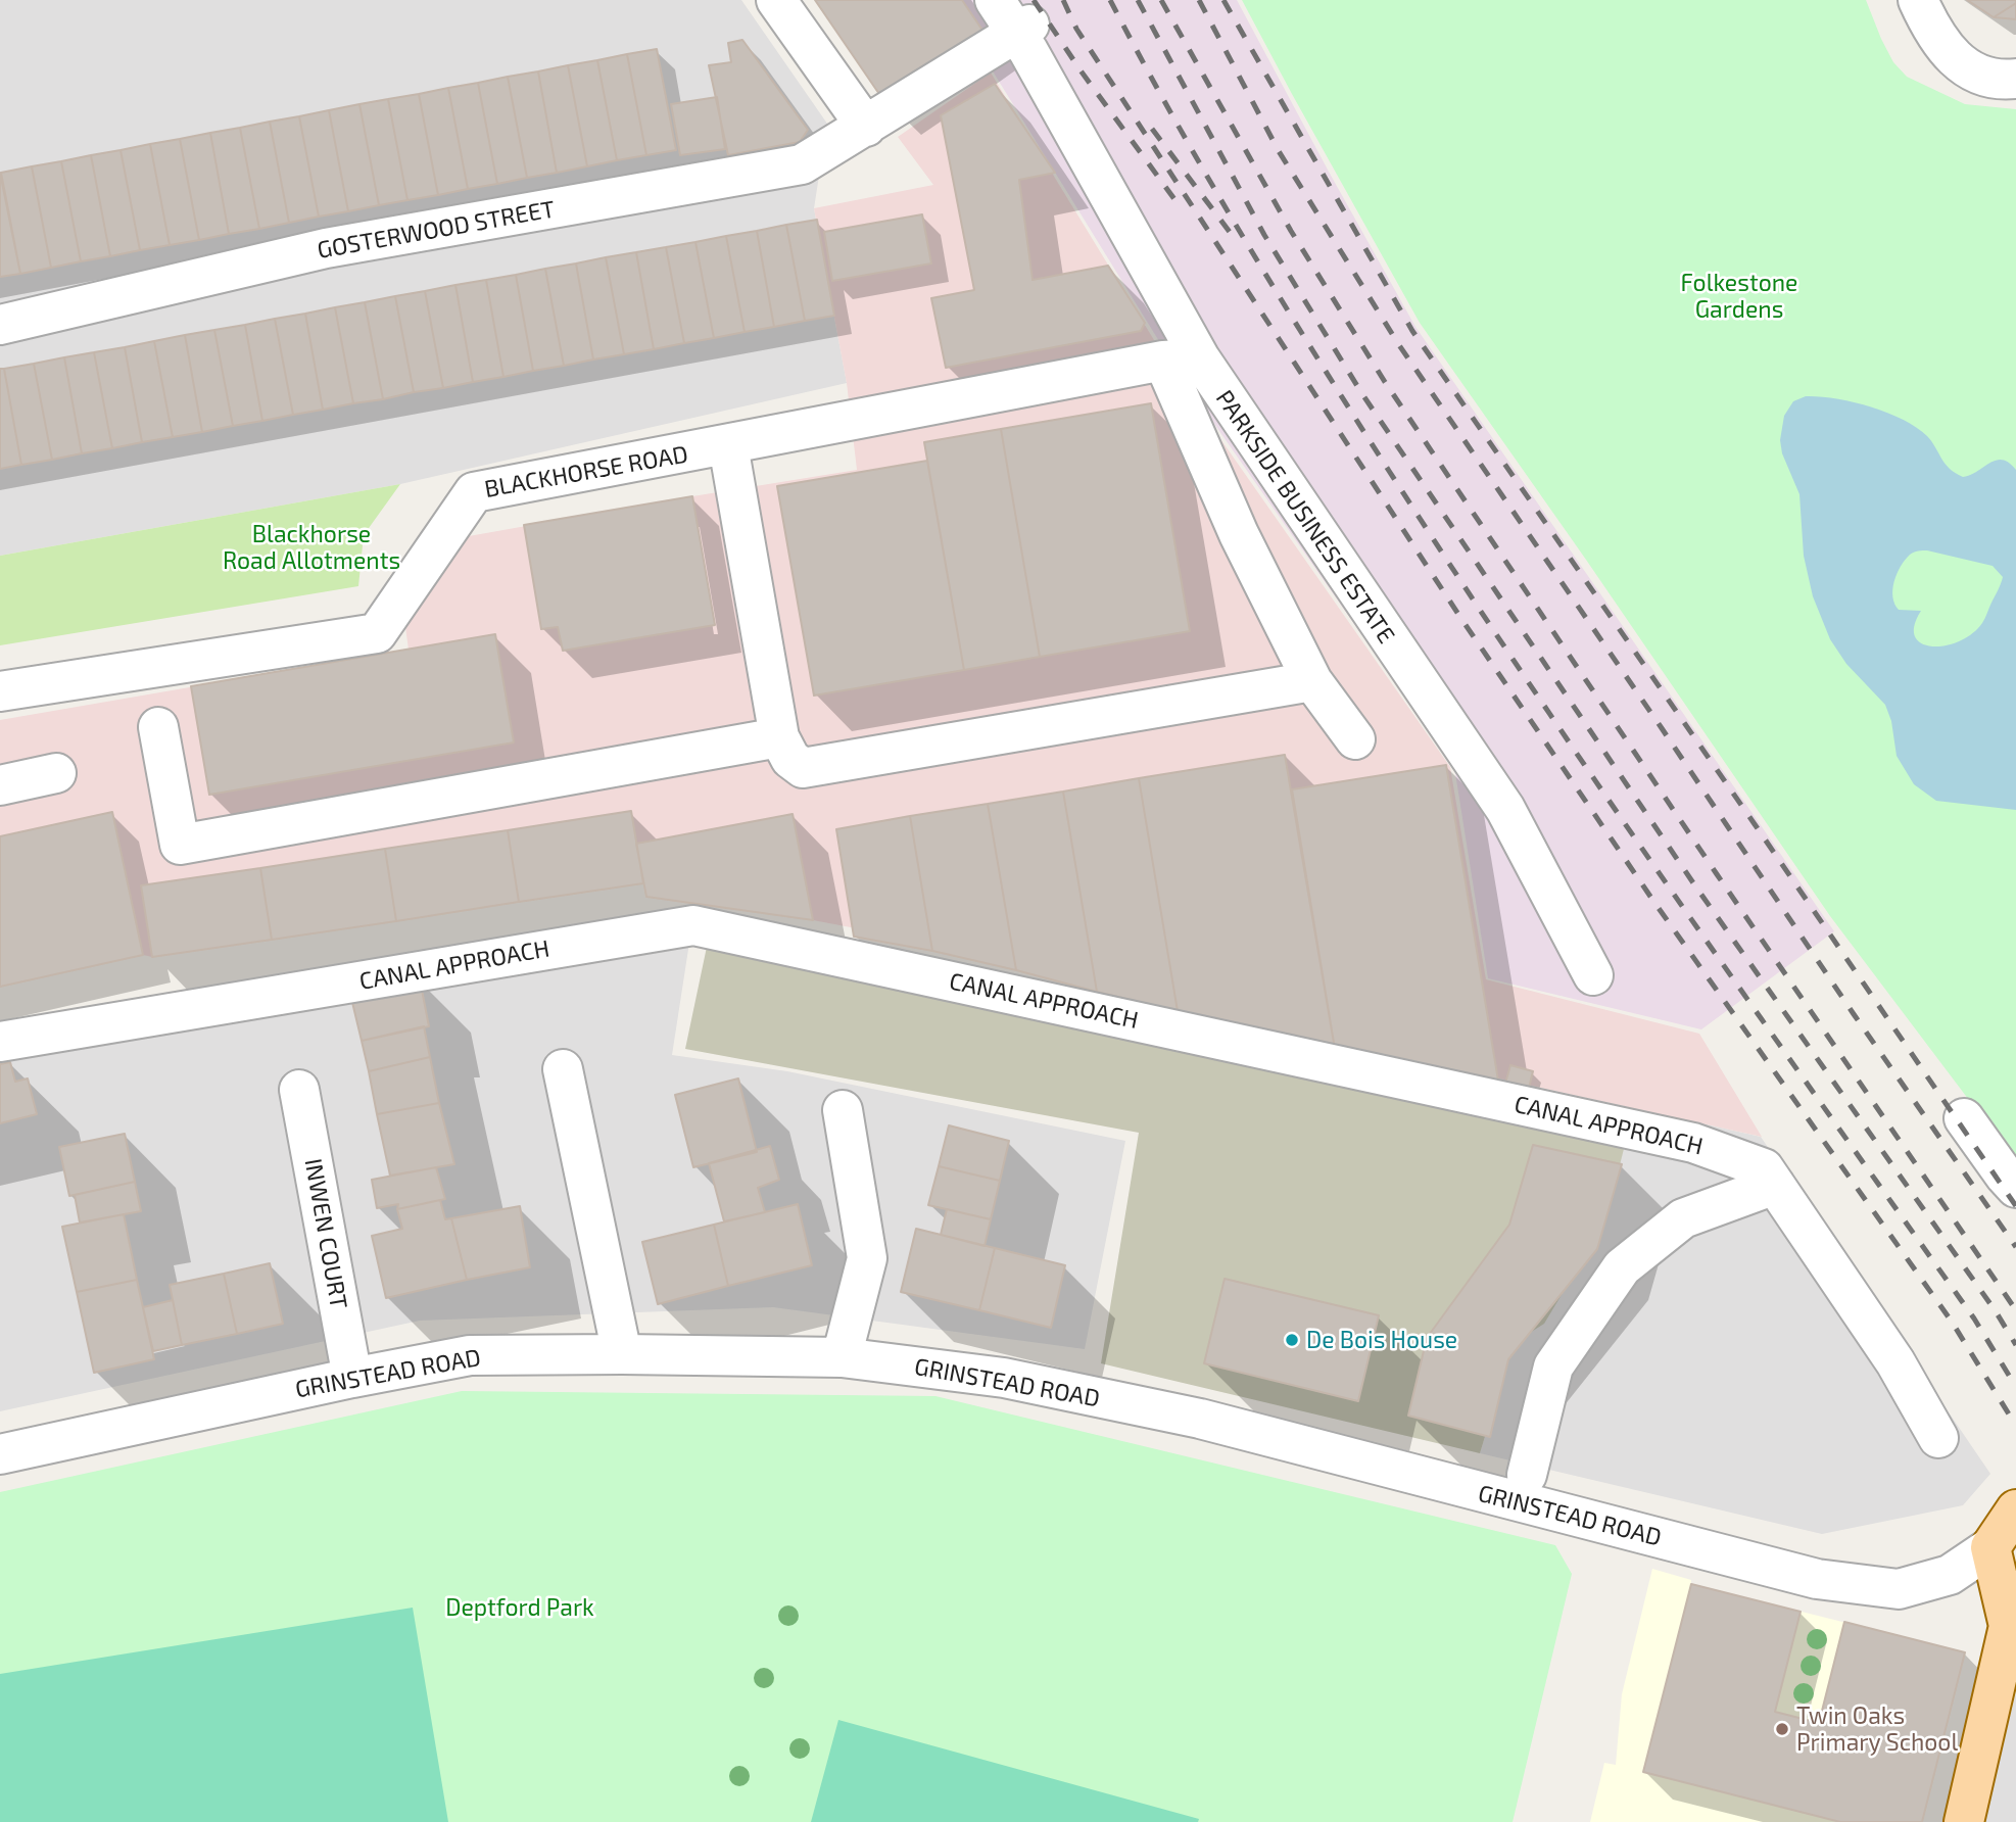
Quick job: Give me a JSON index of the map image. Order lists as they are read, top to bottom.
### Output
{
  "streets": {
    "street": [
      "GOSTERWOOD STREET",
      "BLACKHORSE ROAD",
      "PARKSIDE BUSINESS ESTATE",
      "CANAL APPROACH",
      "INWEN COURT",
      "GRINSTEAD ROAD"
    ]
  },
  "crossings": [
    ["GOSTERWOOD STREET", "PARKSIDE BUSINESS ESTATE"],
    ["BLACKHORSE ROAD", "PARKSIDE BUSINESS ESTATE"],
    ["INWEN COURT", "GRINSTEAD ROAD"]
  ],
  "parks": ["Folkestone Gardens", "Blackhorse Road Allotments", "Deptford Park"],
  "places": ["De Bois House", "Twin Oaks Primary School"]
}
